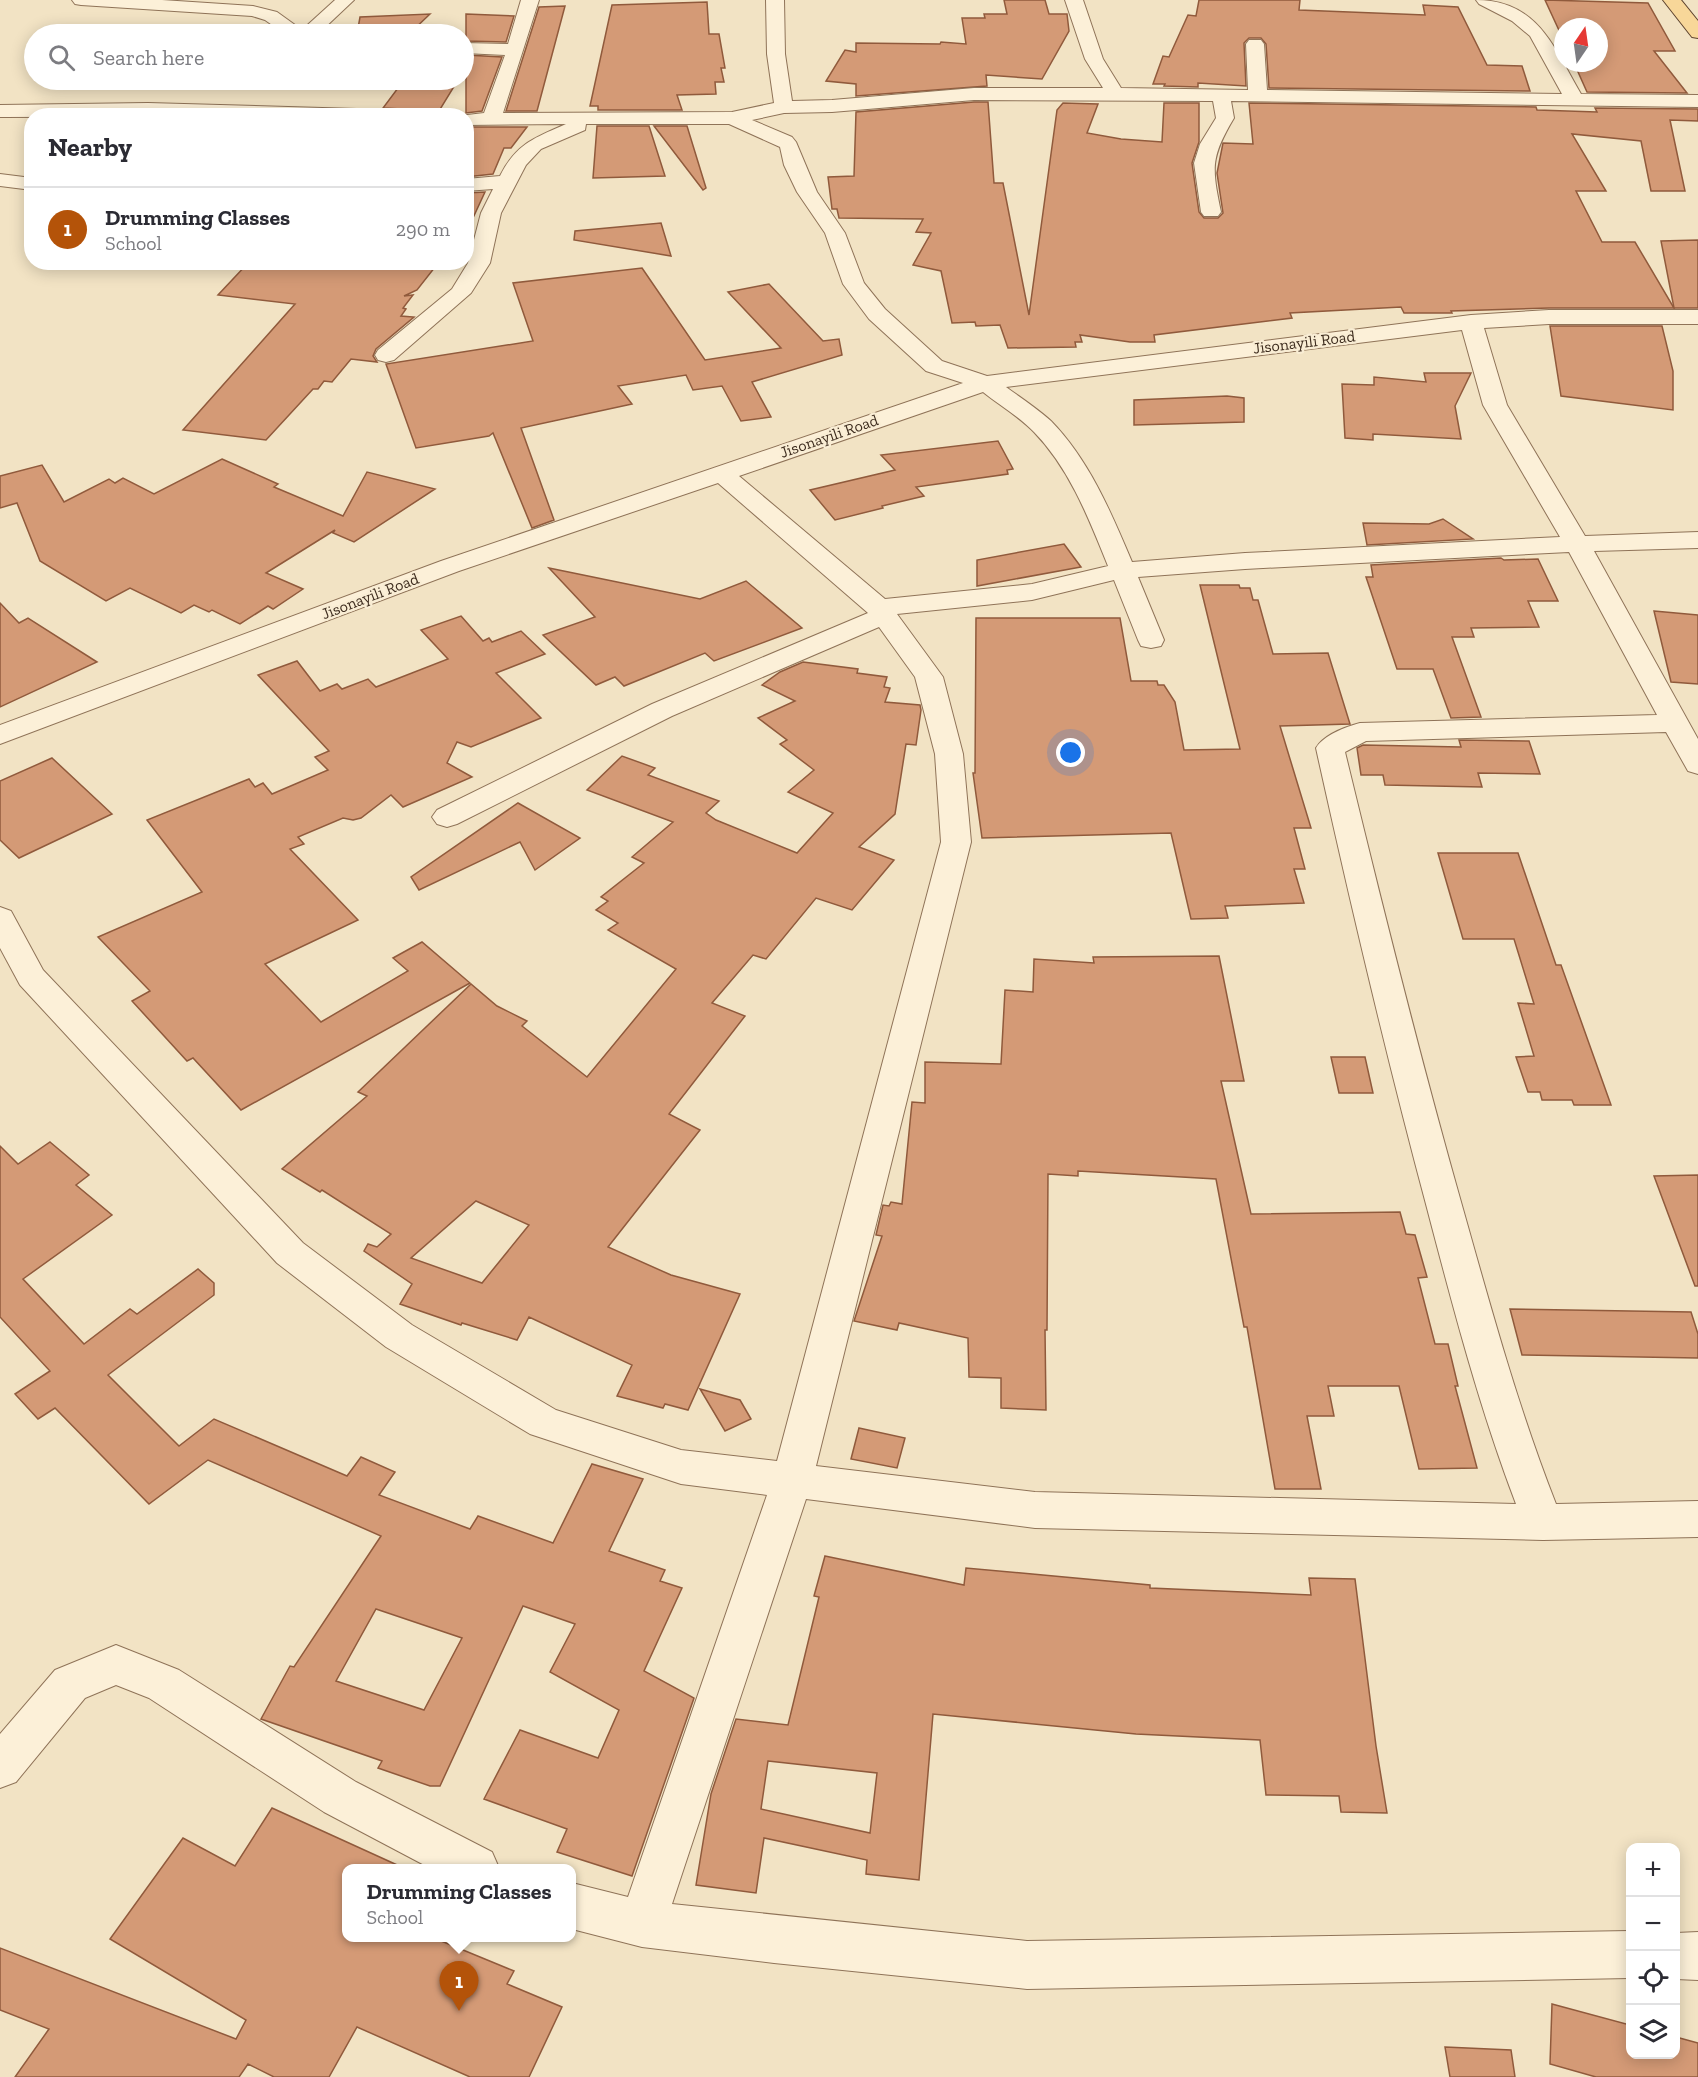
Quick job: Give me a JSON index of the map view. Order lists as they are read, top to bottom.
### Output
{
  "streets": {
    "street": ["Jisonayili Road"]
  },
  "north": "top",
  "page": {
    "search": "Search here",
    "heading": "Nearby",
    "list": [
      {
        "mark": "1",
        "name": "Drumming Classes",
        "note": "School",
        "value": "290 m"
      }
    ],
    "map_buttons": ["+", "−"],
    "popup": ["Drumming Classes", "School"],
    "pins": "1"
  }
}
